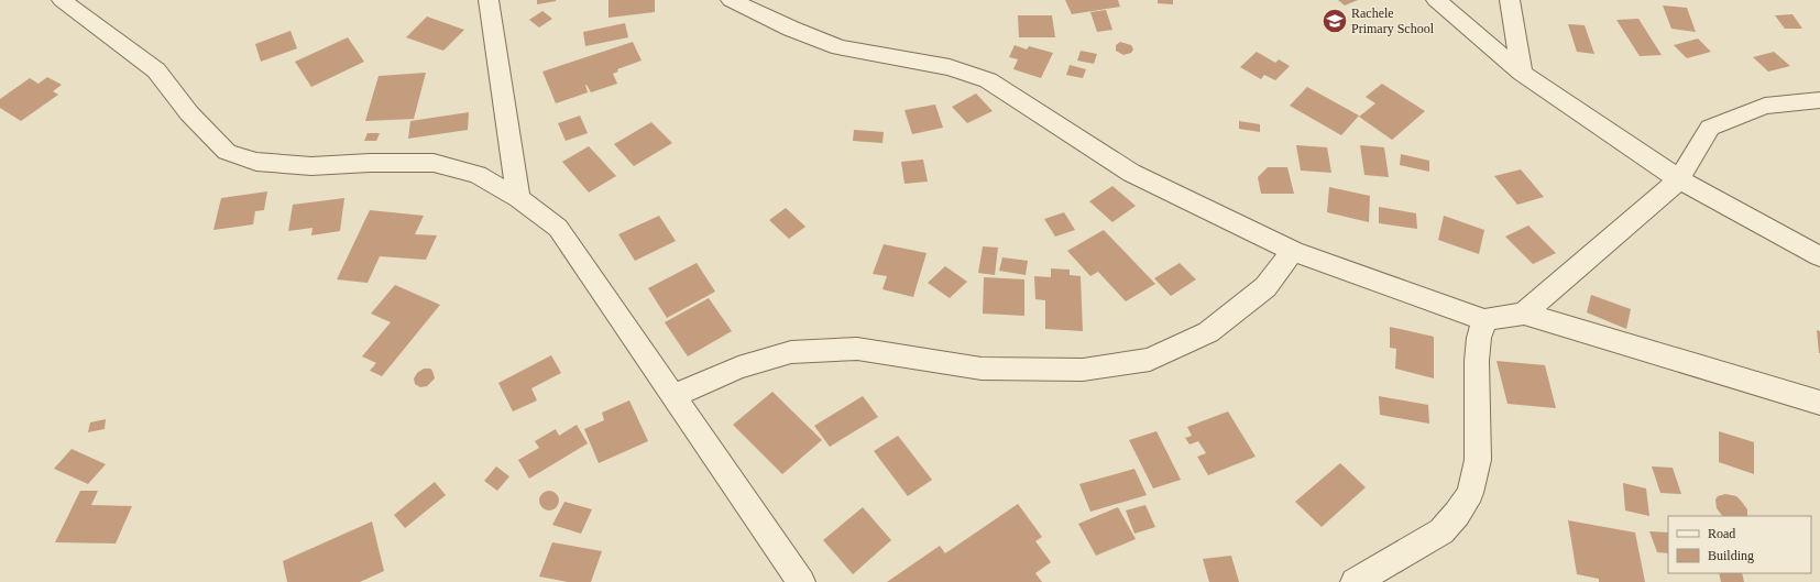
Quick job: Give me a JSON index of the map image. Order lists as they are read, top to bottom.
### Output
{
  "places": {
    "school or university": ["Rachele Primary School"]
  },
  "legend": ["Road", "Building"]
}
